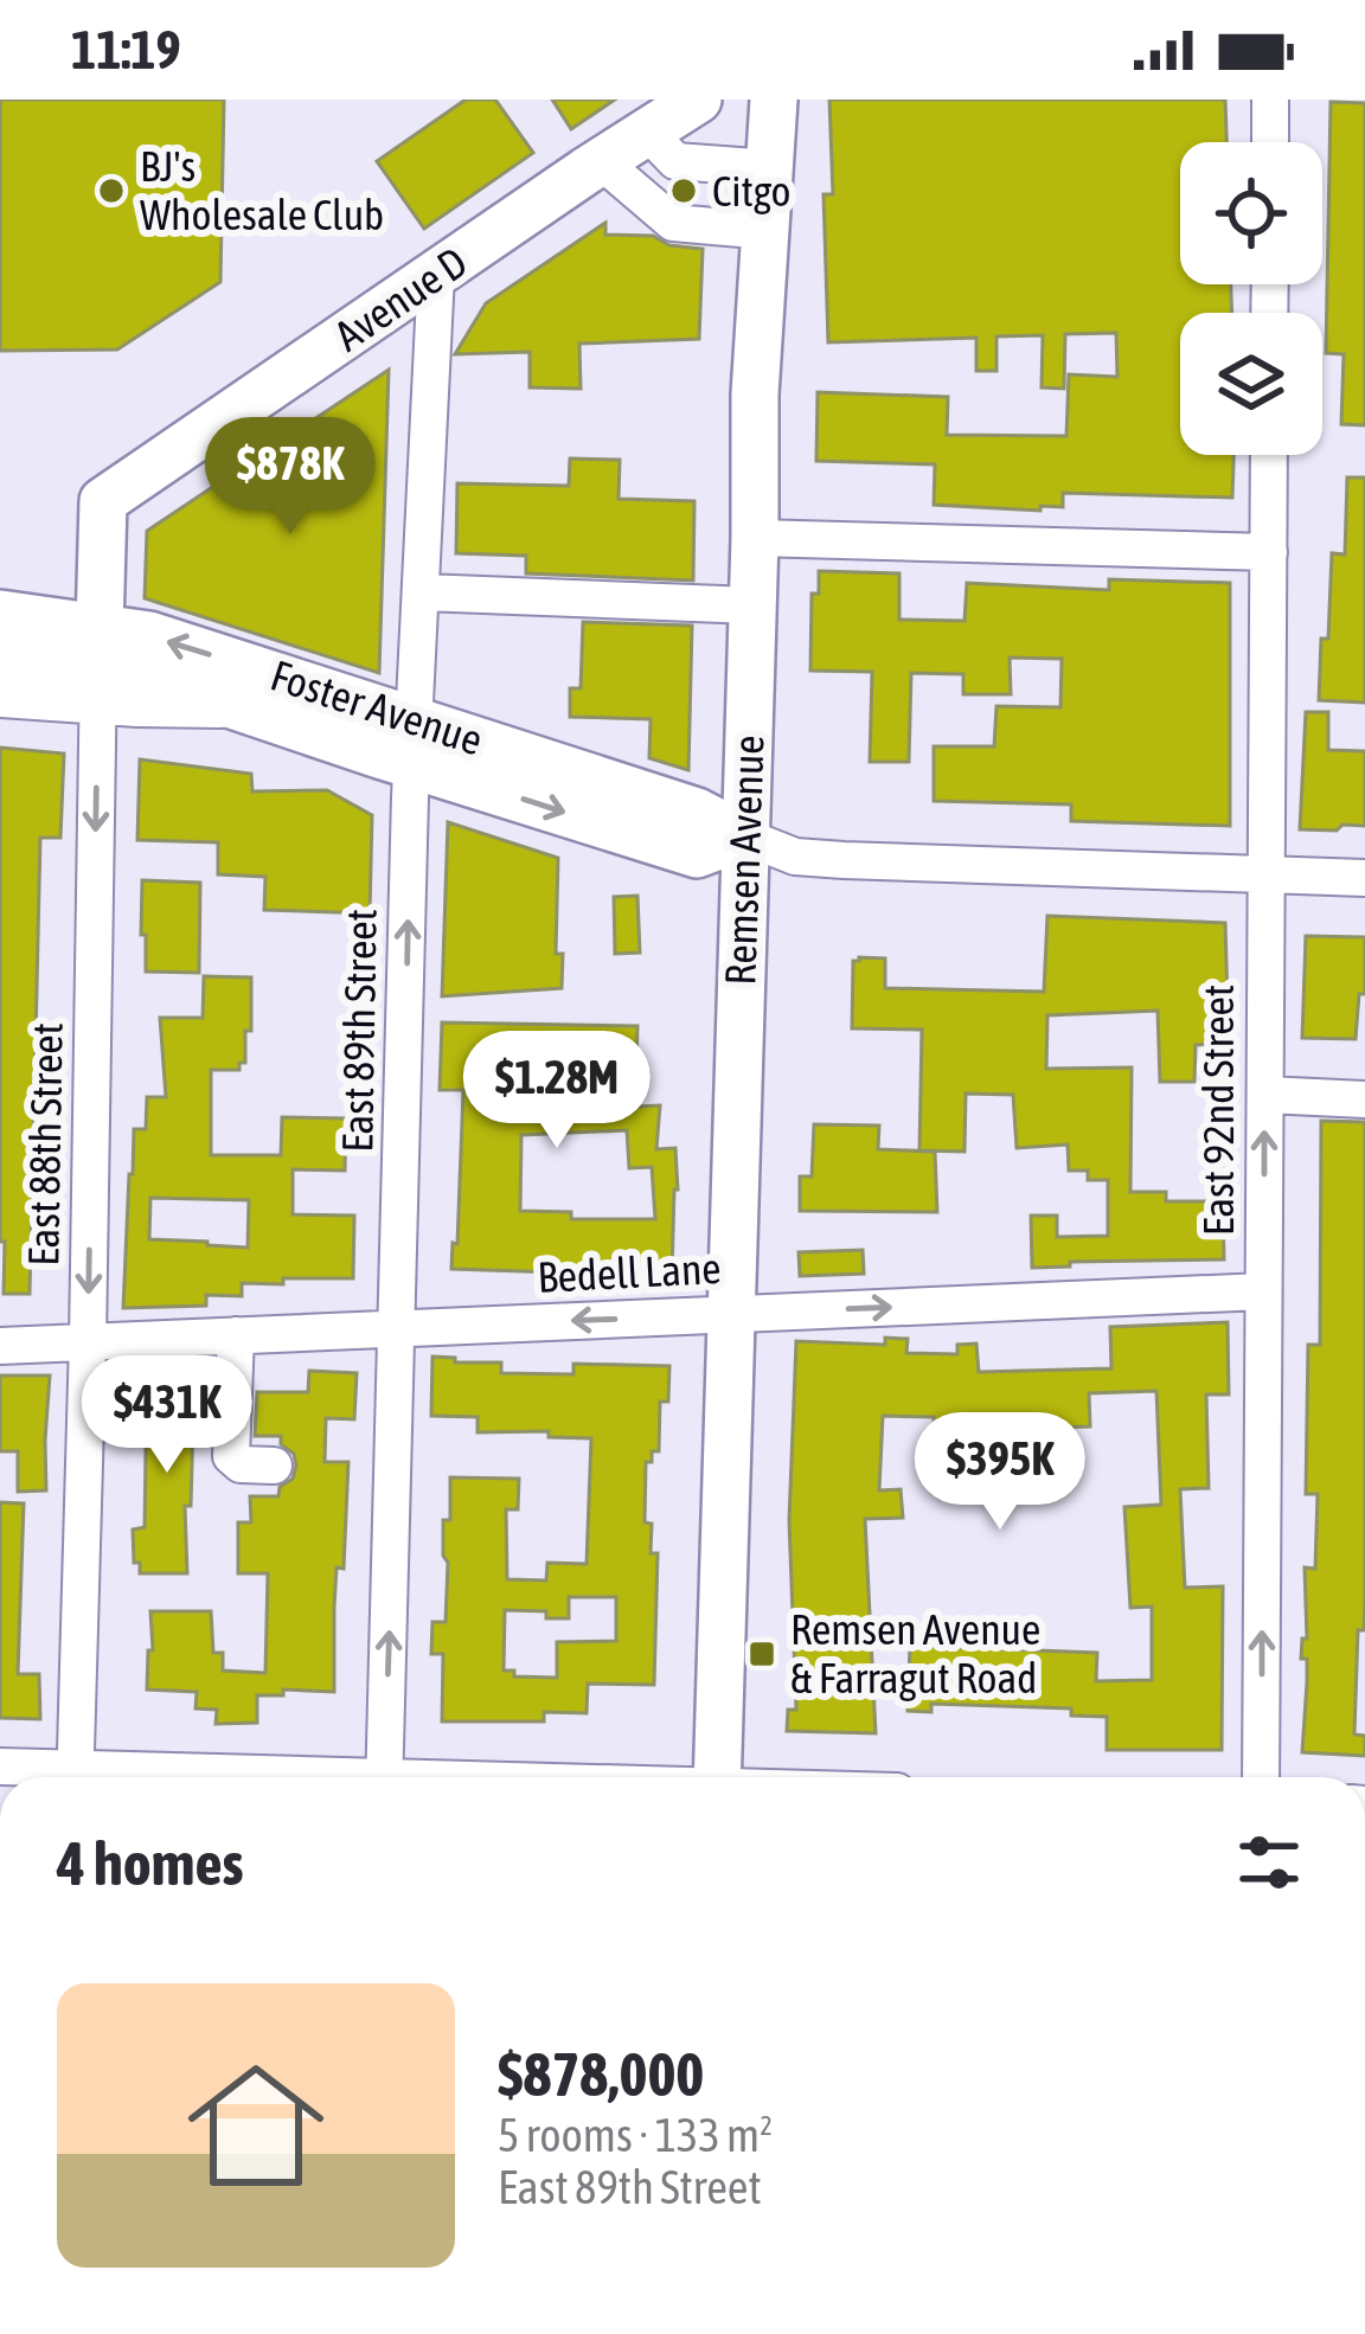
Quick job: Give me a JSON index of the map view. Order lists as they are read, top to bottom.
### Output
{
  "streets": {
    "main road": ["Avenue D", "Foster Avenue", "Remsen Avenue"],
    "street": [
      "East 89th Street",
      "East 92nd Street",
      "East 88th Street",
      "Bedell Lane"
    ]
  },
  "crossings": [
    ["Avenue D", "Foster Avenue"],
    ["Avenue D", "East 89th Street"],
    ["Avenue D", "East 88th Street"],
    ["Foster Avenue", "Remsen Avenue"],
    ["Foster Avenue", "East 89th Street"],
    ["Foster Avenue", "East 92nd Street"],
    ["Foster Avenue", "East 88th Street"],
    ["Remsen Avenue", "Bedell Lane"],
    ["East 89th Street", "Bedell Lane"],
    ["East 92nd Street", "Bedell Lane"],
    ["East 88th Street", "Bedell Lane"]
  ],
  "one_way": ["East 89th Street", "East 92nd Street", "East 88th Street"],
  "places": {
    "other": ["BJ's Wholesale Club", "Citgo"],
    "transit": ["Remsen Avenue & Farragut Road"]
  },
  "page": {
    "status": "11:19",
    "price": [
      "$878K",
      "$1.28M",
      "$431K",
      "$395K"
    ],
    "heading": "4 homes",
    "list": [
      {
        "name": "$878,000",
        "note": "5 rooms · 133 m² · East 89th Street"
      }
    ]
  }
}
